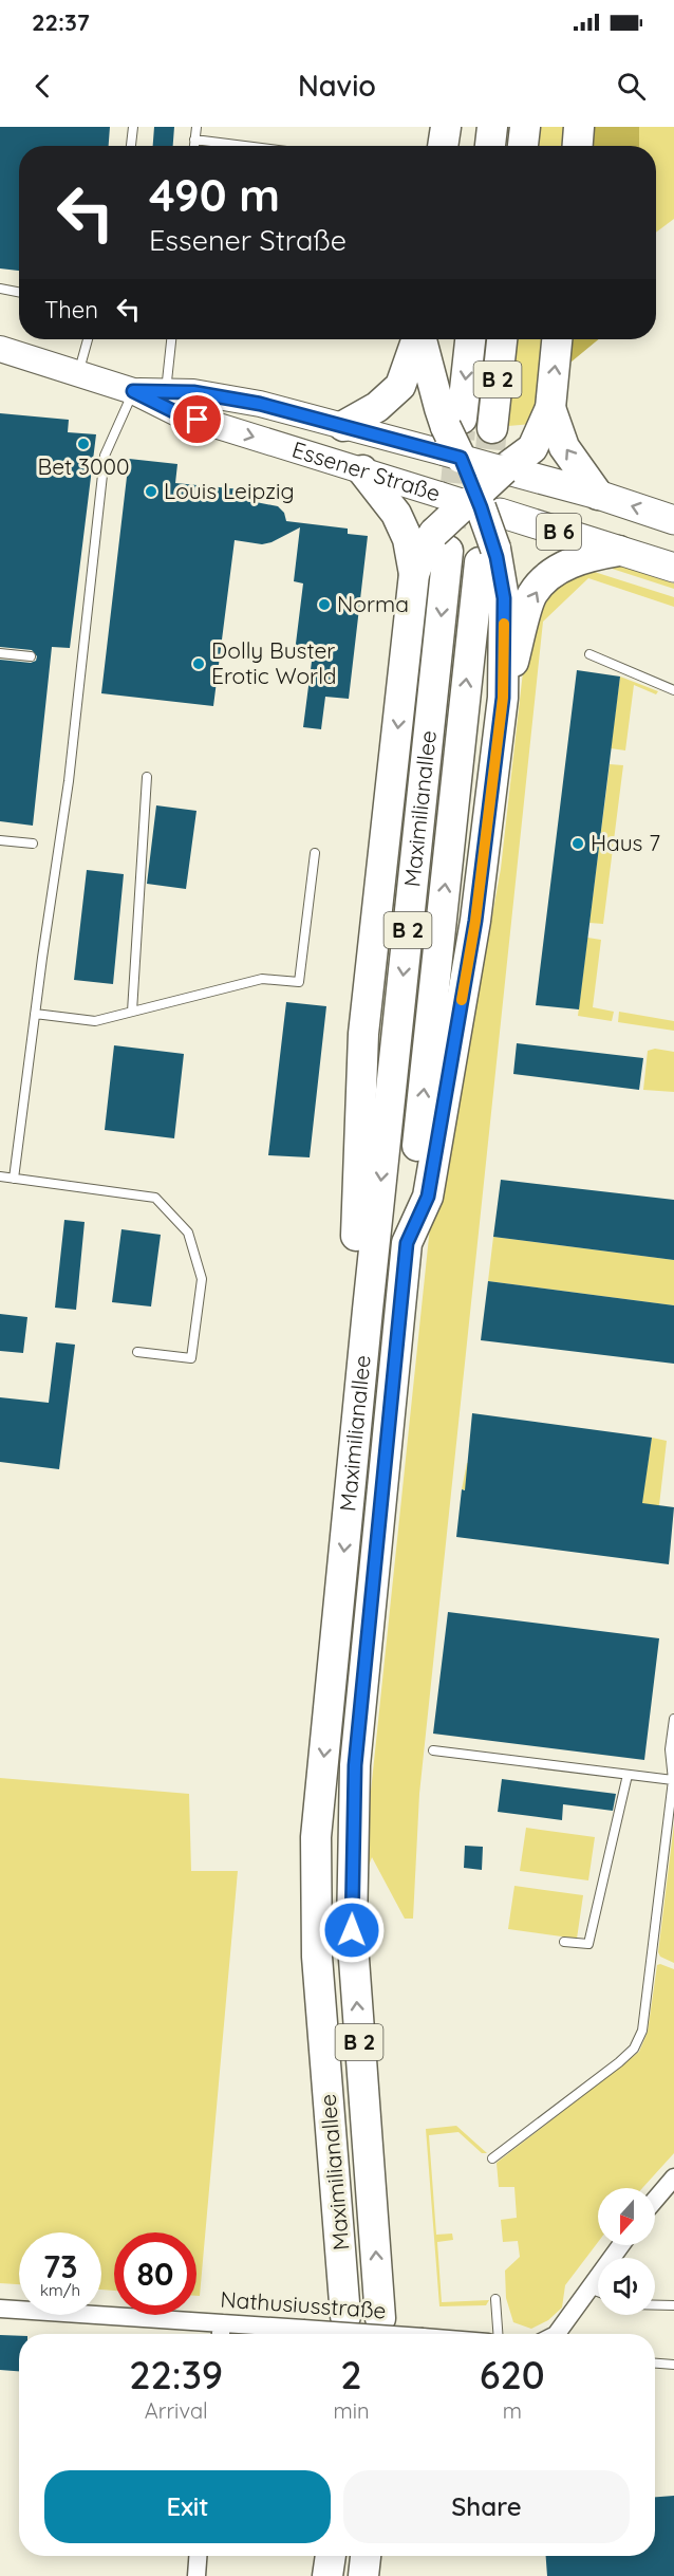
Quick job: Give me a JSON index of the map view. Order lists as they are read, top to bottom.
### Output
{
  "streets": {
    "highway": ["B 2", "B 6", "Maximilianallee"],
    "main road": ["Essener Straße"],
    "street": ["Nathusiusstraße"]
  },
  "crossings": [
    ["B 2", "Essener Straße"],
    ["B 2", "Maximilianallee"],
    ["Essener Straße", "B 6"]
  ],
  "places": [
    "Bet 3000",
    "Louis Leipzig",
    "Norma",
    "Dolly Buster Erotic World",
    "Haus 7"
  ],
  "north": "bottom",
  "page": {
    "status": "22:37",
    "header": "Navio",
    "turn": ["490 m", "Essener Straße"],
    "then": "Then",
    "speed": "73 km/h",
    "limit": "80",
    "eta": [
      "22:39",
      "Arrival",
      "2",
      "min",
      "620",
      "m"
    ],
    "buttons": ["Exit", "Share"]
  }
}
